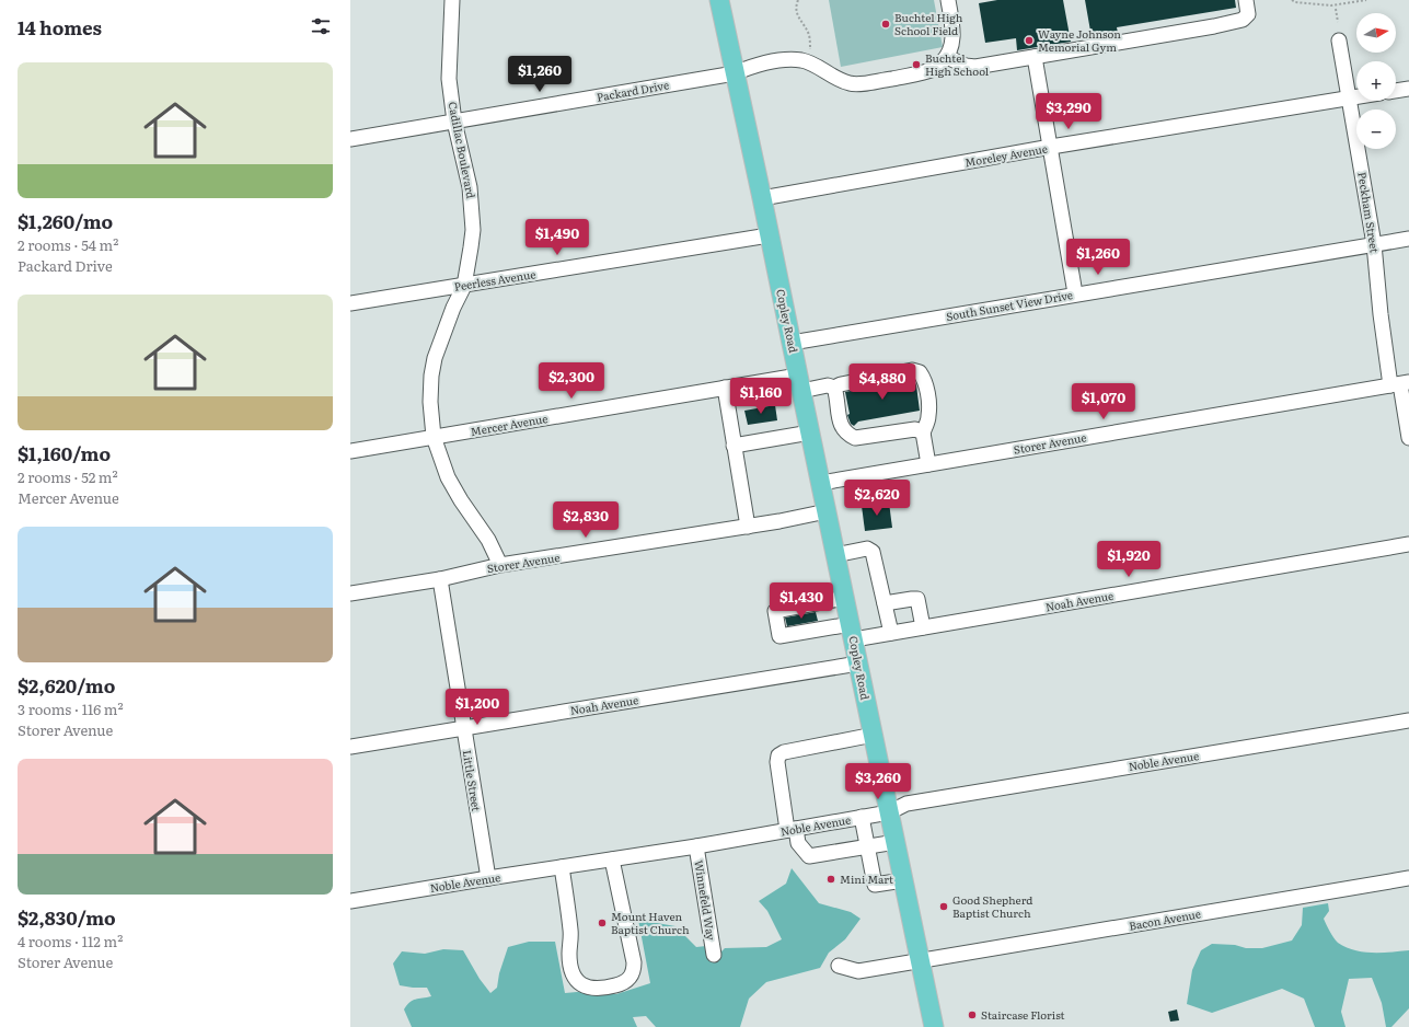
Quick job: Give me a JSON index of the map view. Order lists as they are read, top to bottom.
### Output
{
  "streets": {
    "main road": ["Copley Road"],
    "street": [
      "Packard Drive",
      "Cadillac Boulevard",
      "Moreley Avenue",
      "Peckham Street",
      "Peerless Avenue",
      "South Sunset View Drive",
      "Mercer Avenue",
      "Storer Avenue",
      "Noah Avenue",
      "Noble Avenue",
      "Little Street",
      "Winnefeld Way",
      "Bacon Avenue"
    ]
  },
  "crossings": [
    ["Packard Drive", "Cadillac Boulevard"],
    ["Packard Drive", "Copley Road"],
    ["Cadillac Boulevard", "Peerless Avenue"],
    ["Cadillac Boulevard", "Mercer Avenue"],
    ["Cadillac Boulevard", "Storer Avenue"],
    ["Moreley Avenue", "Peckham Street"],
    ["Moreley Avenue", "Copley Road"],
    ["Peckham Street", "South Sunset View Drive"],
    ["Peckham Street", "Storer Avenue"],
    ["Peerless Avenue", "Copley Road"],
    ["South Sunset View Drive", "Copley Road"],
    ["Copley Road", "Mercer Avenue"],
    ["Copley Road", "Storer Avenue"],
    ["Copley Road", "Noah Avenue"],
    ["Copley Road", "Noble Avenue"],
    ["Copley Road", "Bacon Avenue"],
    ["Storer Avenue", "Little Street"],
    ["Noah Avenue", "Little Street"],
    ["Noble Avenue", "Little Street"],
    ["Noble Avenue", "Winnefeld Way"]
  ],
  "places": [
    "Buchtel High School Field",
    "Wayne Johnson Memorial Gym",
    "Buchtel High School",
    "Mini Mart",
    "Good Shepherd Baptist Church",
    "Mount Haven Baptist Church",
    "Staircase Florist"
  ],
  "north": "right",
  "page": {
    "heading": "14 homes",
    "map_buttons": ["+", "−"],
    "list": [
      {
        "name": "$1,260/mo",
        "note": "2 rooms · 54 m² · Packard Drive"
      },
      {
        "name": "$1,160/mo",
        "note": "2 rooms · 52 m² · Mercer Avenue"
      },
      {
        "name": "$2,620/mo",
        "note": "3 rooms · 116 m² · Storer Avenue"
      },
      {
        "name": "$2,830/mo",
        "note": "4 rooms · 112 m² · Storer Avenue"
      }
    ],
    "price": [
      "$1,260",
      "$3,290",
      "$1,490",
      "$1,260",
      "$2,300",
      "$4,880",
      "$1,160",
      "$1,070",
      "$2,620",
      "$2,830",
      "$1,920",
      "$1,430",
      "$1,200",
      "$3,260"
    ]
  }
}
